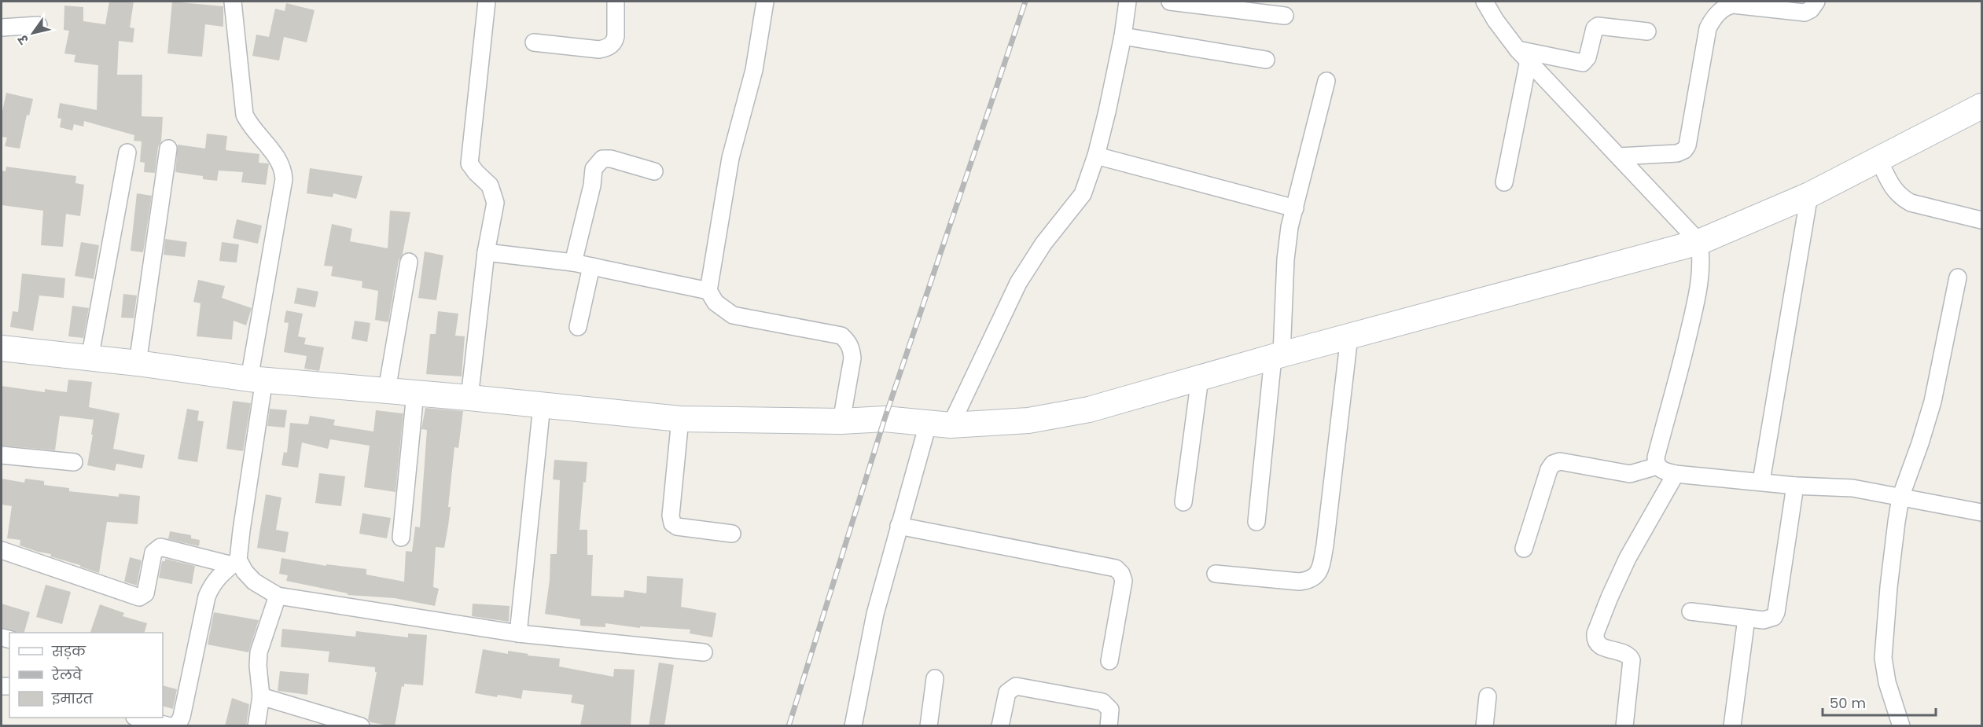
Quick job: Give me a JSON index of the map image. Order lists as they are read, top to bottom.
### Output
{
  "legend": ["सड़क", "रेलवे", "इमारत"],
  "scale_bar": "50 m",
  "north": "bottom left"
}
